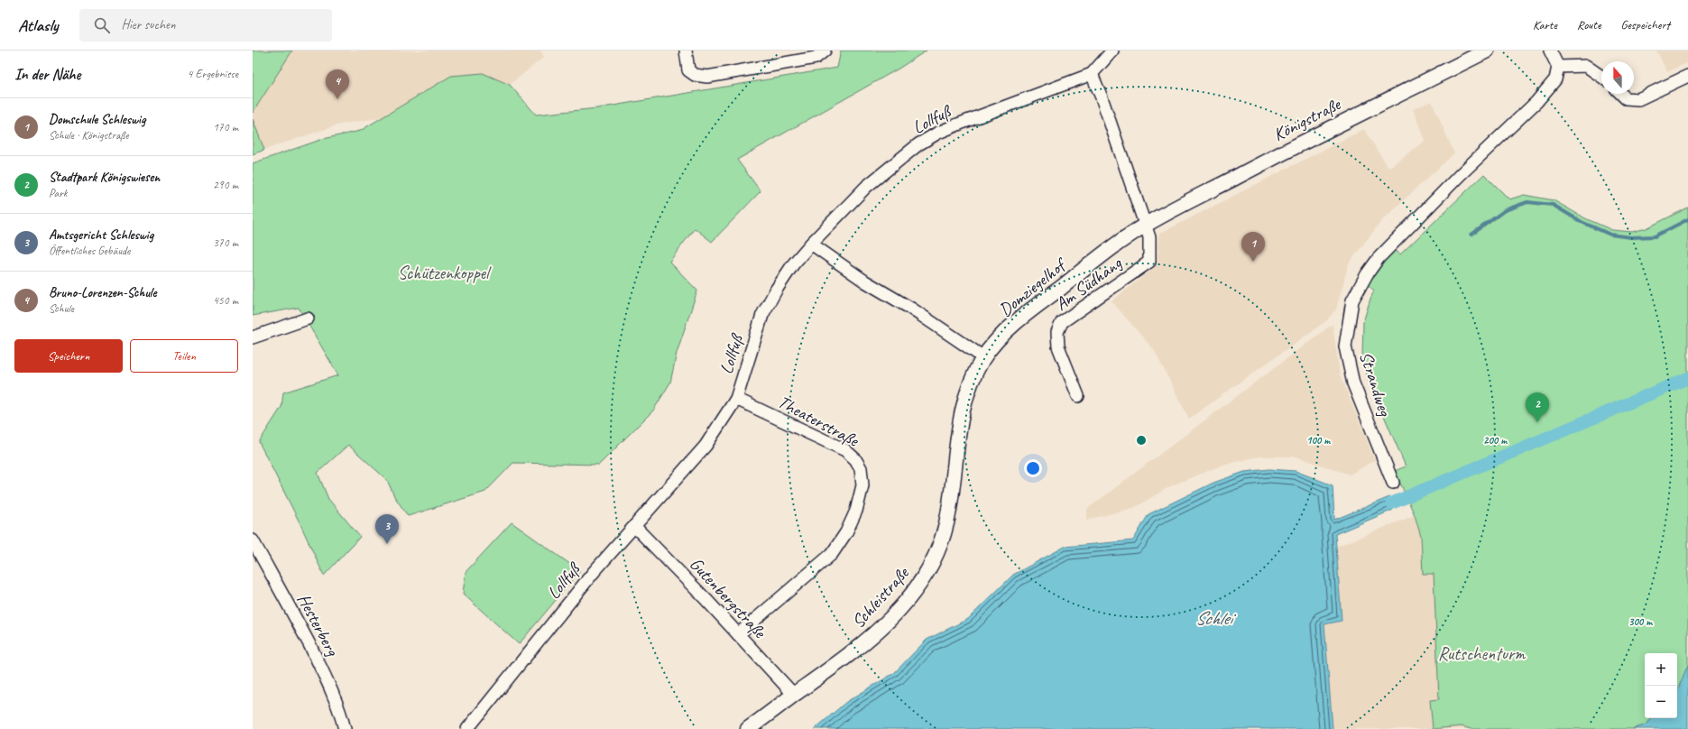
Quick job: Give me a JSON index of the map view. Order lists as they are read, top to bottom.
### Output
{
  "streets": {
    "street": [
      "Lollfuß",
      "Königstraße",
      "Am Südhang",
      "Domziegelhof",
      "Strandweg",
      "Theaterstraße",
      "Gutenbergstraße",
      "Schleistraße",
      "Hesterberg"
    ]
  },
  "crossings": [
    ["Lollfuß", "Theaterstraße"],
    ["Lollfuß", "Gutenbergstraße"],
    ["Königstraße", "Am Südhang"],
    ["Königstraße", "Domziegelhof"],
    ["Am Südhang", "Domziegelhof"],
    ["Domziegelhof", "Schleistraße"],
    ["Theaterstraße", "Gutenbergstraße"],
    ["Gutenbergstraße", "Schleistraße"]
  ],
  "water": ["Schlei"],
  "parks": ["Schützenkoppel", "Rutschenturm"],
  "north": "top",
  "page": {
    "header": "Atlasly",
    "search": "Hier suchen",
    "nav": ["Karte", "Route", "Gespeichert"],
    "heading": ["In der Nähe", "4 Ergebnisse"],
    "pins": [
      "4",
      "1",
      "2",
      "3"
    ],
    "list": [
      {
        "mark": "1",
        "name": "Domschule Schleswig",
        "note": "Schule · Königstraße",
        "value": "170 m"
      },
      {
        "mark": "2",
        "name": "Stadtpark Königswiesen",
        "note": "Park",
        "value": "290 m"
      },
      {
        "mark": "3",
        "name": "Amtsgericht Schleswig",
        "note": "Öffentliches Gebäude",
        "value": "370 m"
      },
      {
        "mark": "4",
        "name": "Bruno-Lorenzen-Schule",
        "note": "Schule",
        "value": "450 m"
      }
    ],
    "buttons": ["Speichern", "Teilen"],
    "map_buttons": ["+", "−"]
  },
  "rings": ["100 m", "200 m", "300 m"]
}
